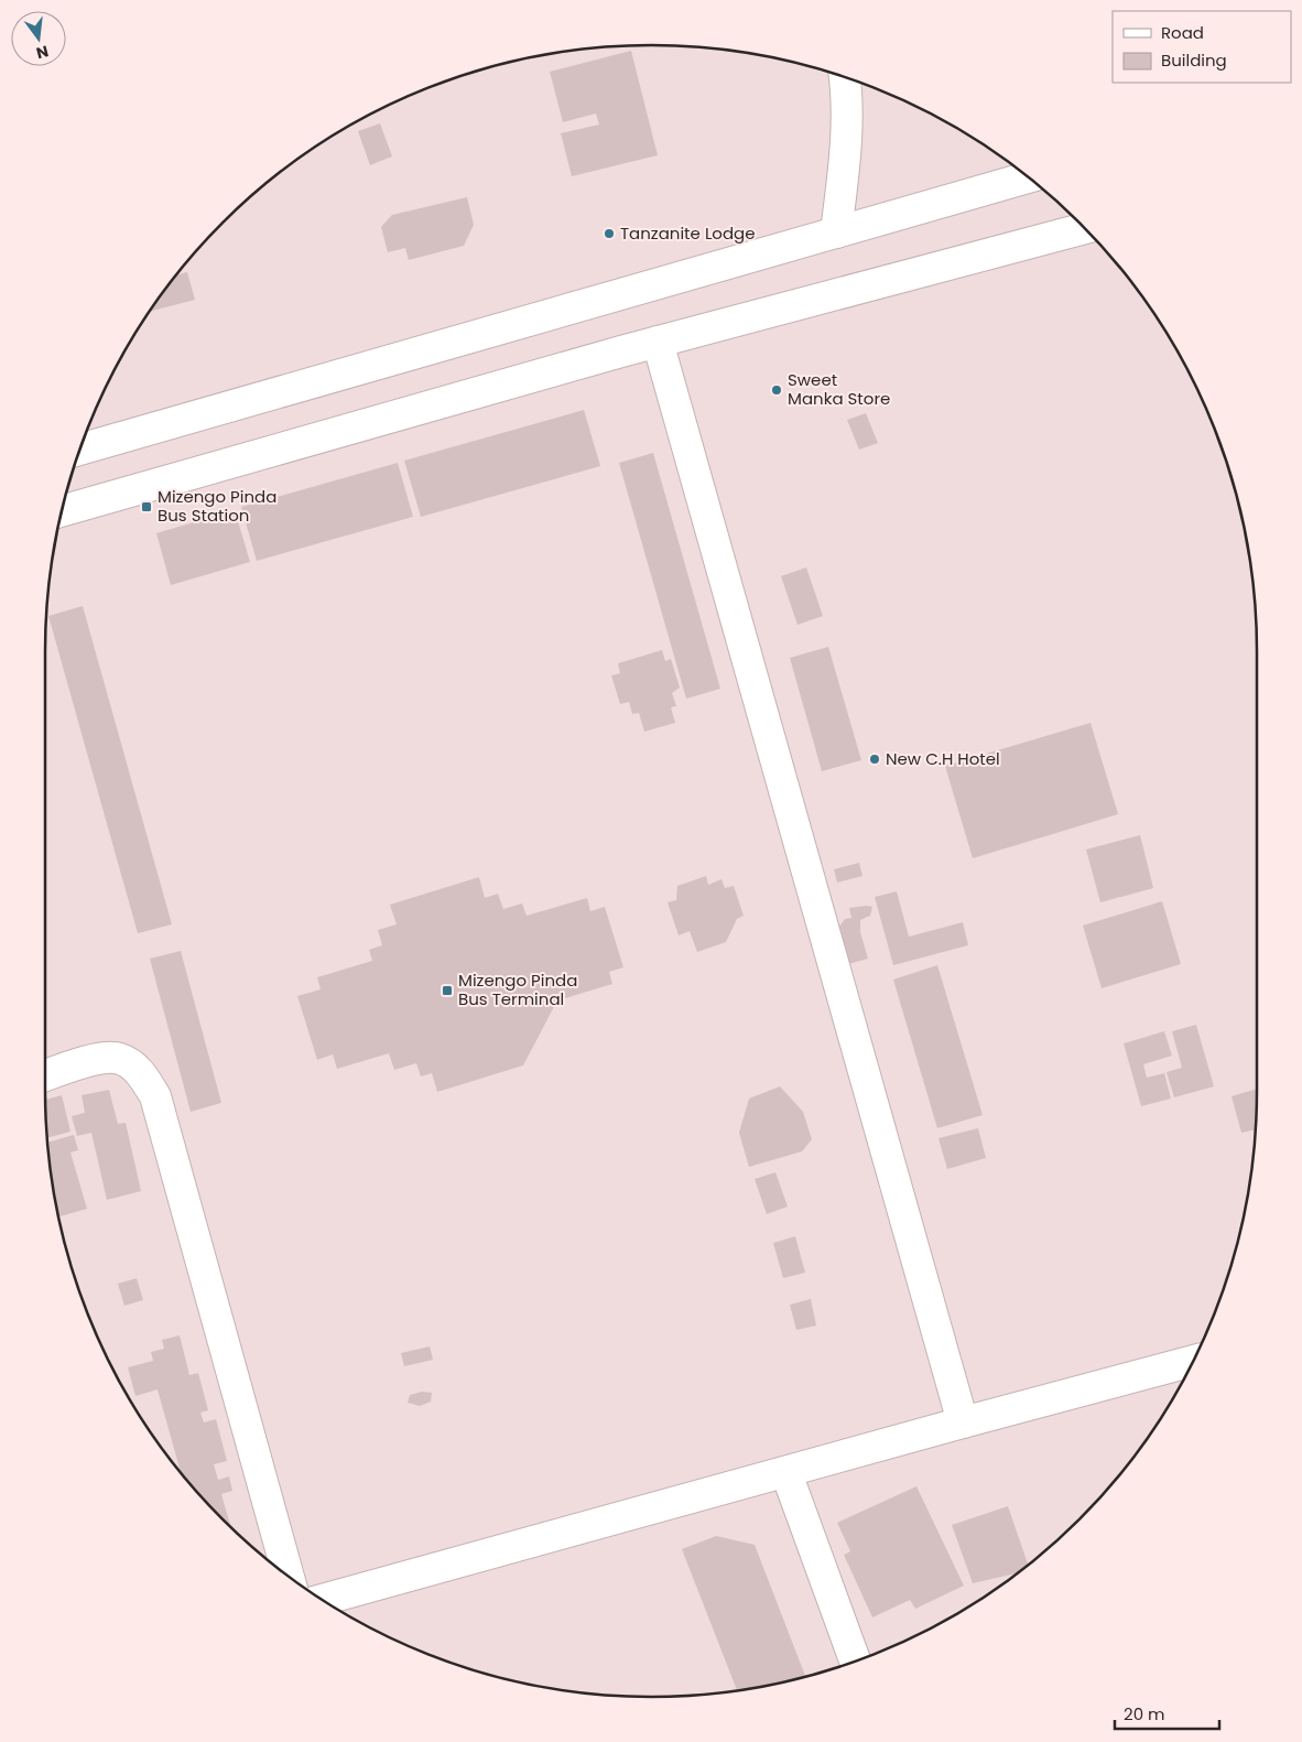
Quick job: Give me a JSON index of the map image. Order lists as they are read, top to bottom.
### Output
{
  "places": {
    "other": ["Tanzanite Lodge", "Sweet Manka Store", "New C.H Hotel"],
    "transit": ["Mizengo Pinda Bus Station", "Mizengo Pinda Bus Terminal"]
  },
  "legend": ["Road", "Building"],
  "scale_bar": "20 m",
  "north": "bottom"
}
